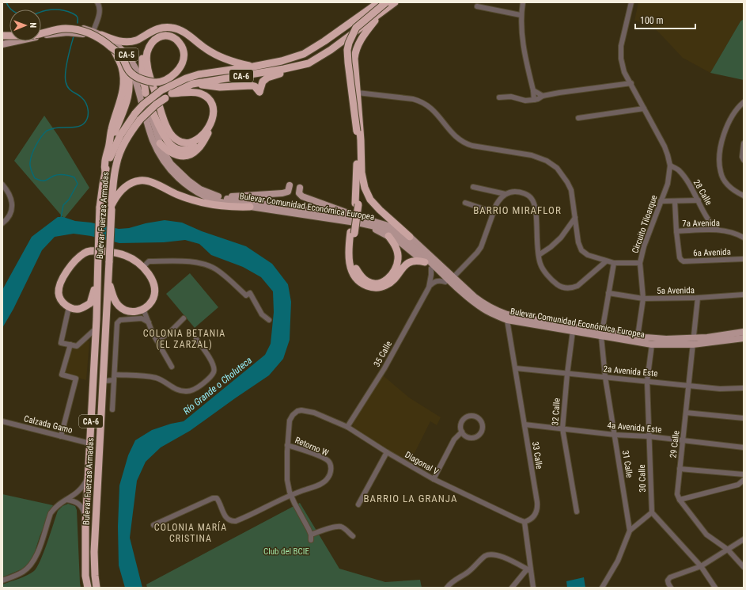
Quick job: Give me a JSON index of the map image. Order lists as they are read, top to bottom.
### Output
{
  "streets": {
    "highway": ["CA-6", "Bulevar Fuerzas Armadas"],
    "main road": ["CA-5", "Bulevar Comunidad Económica Europea"],
    "street": [
      "28 Calle",
      "7a Avenida",
      "Circuito Tiloarque",
      "6a Avenida",
      "5a Avenida",
      "35 Calle",
      "2a Avenida Este",
      "32 Calle",
      "Calzada Gamo",
      "4a Avenida Este",
      "29 Calle",
      "Retorno W",
      "33 Calle",
      "Diagonal V",
      "31 Calle",
      "30 Calle"
    ]
  },
  "crossings": [
    ["28 Calle", "7a Avenida"],
    ["28 Calle", "Circuito Tiloarque"],
    ["Bulevar Comunidad Económica Europea", "32 Calle"],
    ["Bulevar Comunidad Económica Europea", "29 Calle"],
    ["Bulevar Comunidad Económica Europea", "33 Calle"],
    ["Bulevar Comunidad Económica Europea", "31 Calle"],
    ["Bulevar Comunidad Económica Europea", "30 Calle"],
    ["Bulevar Fuerzas Armadas", "Calzada Gamo"],
    ["7a Avenida", "6a Avenida"],
    ["Circuito Tiloarque", "31 Calle"],
    ["5a Avenida", "29 Calle"],
    ["5a Avenida", "31 Calle"],
    ["35 Calle", "Diagonal V"],
    ["2a Avenida Este", "32 Calle"],
    ["2a Avenida Este", "29 Calle"],
    ["2a Avenida Este", "33 Calle"],
    ["2a Avenida Este", "31 Calle"],
    ["2a Avenida Este", "30 Calle"],
    ["32 Calle", "4a Avenida Este"],
    ["4a Avenida Este", "29 Calle"],
    ["4a Avenida Este", "33 Calle"],
    ["4a Avenida Este", "31 Calle"],
    ["4a Avenida Este", "30 Calle"],
    ["Retorno W", "Diagonal V"],
    ["33 Calle", "Diagonal V"]
  ],
  "districts": [
    "BARRIO MIRAFLOR",
    "COLONIA BETANIA (EL ZARZAL)",
    "BARRIO LA GRANJA",
    "COLONIA MARÍA CRISTINA"
  ],
  "water": ["Río Grande o Choluteca"],
  "parks": ["Club del BCIE"],
  "scale_bar": "100 m",
  "north": "right"
}
